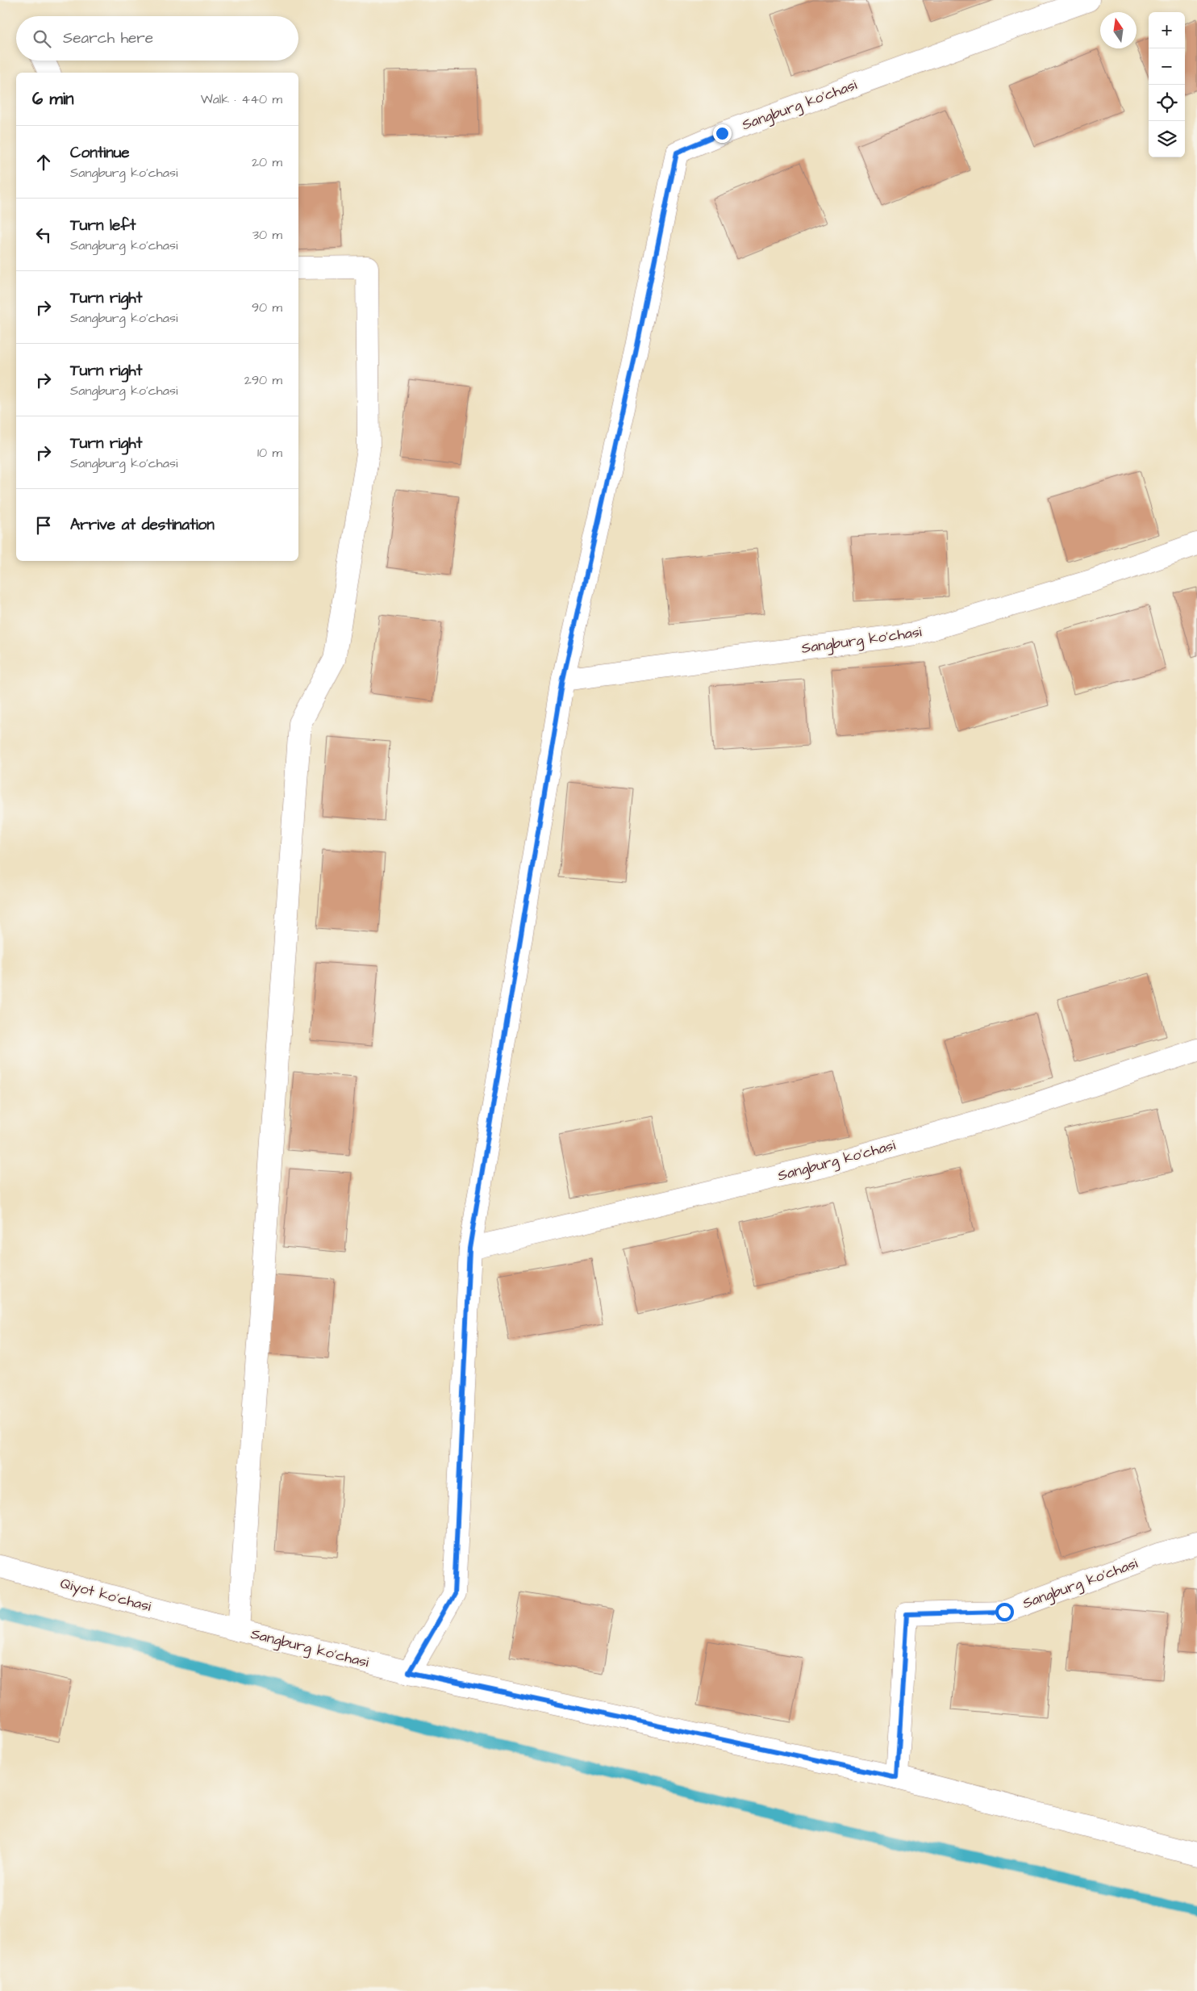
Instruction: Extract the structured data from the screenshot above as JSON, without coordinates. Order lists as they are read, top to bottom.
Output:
{
  "streets": {
    "street": ["Sangburg ko'chasi", "Qiyot ko'chasi"]
  },
  "crossings": [
    ["Sangburg ko'chasi", "Qiyot ko'chasi"]
  ],
  "north": "top",
  "page": {
    "map_buttons": ["+", "−"],
    "search": "Search here",
    "heading": ["6 min", "Walk · 440 m"],
    "list": [
      ["Continue", "Sangburg ko'chasi", "20 m"],
      ["Turn left", "Sangburg ko'chasi", "30 m"],
      ["Turn right", "Sangburg ko'chasi", "90 m"],
      ["Turn right", "Sangburg ko'chasi", "290 m"],
      ["Turn right", "Sangburg ko'chasi", "10 m"],
      "Arrive at destination"
    ]
  }
}
